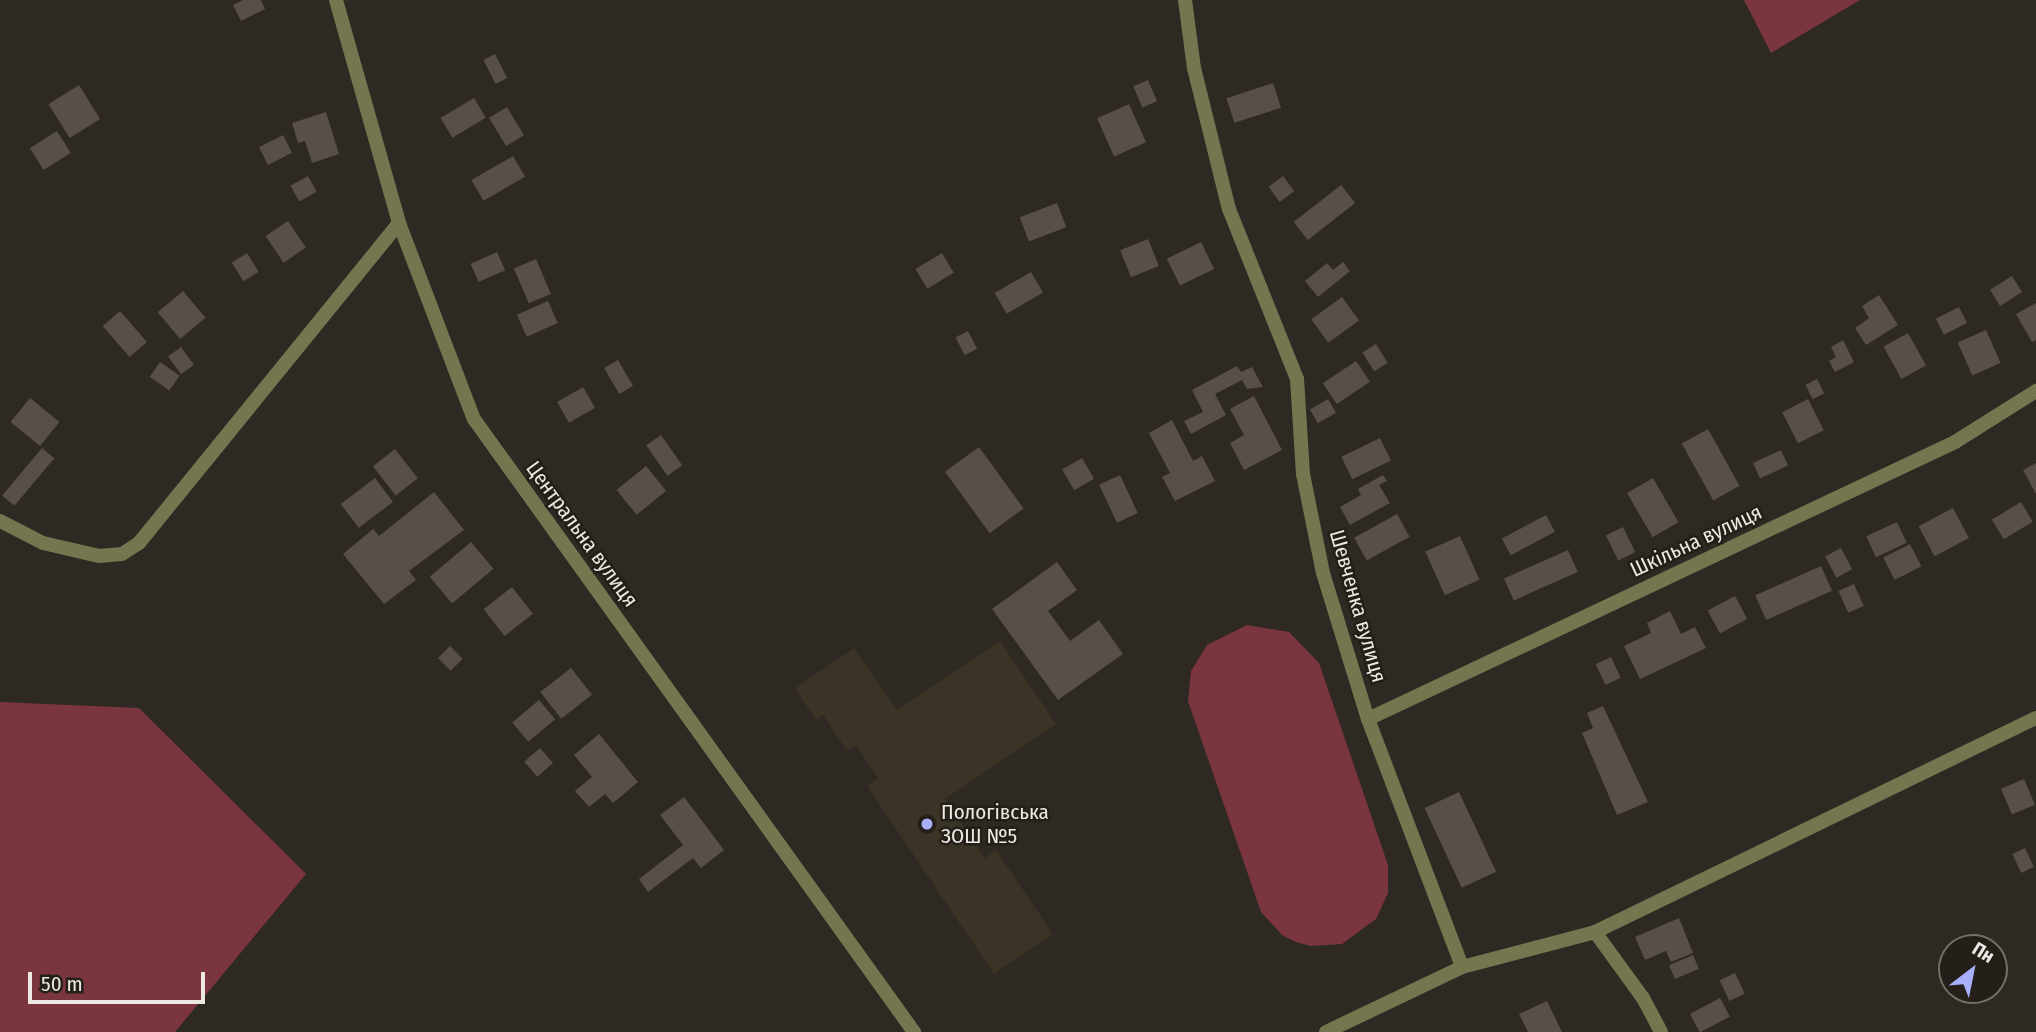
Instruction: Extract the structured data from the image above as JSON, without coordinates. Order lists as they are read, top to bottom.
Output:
{
  "streets": {
    "street": ["Центральна вулиця", "Шкільна вулиця", "Шевченка вулиця"]
  },
  "crossings": [
    ["Шкільна вулиця", "Шевченка вулиця"]
  ],
  "places": ["Пологівська ЗОШ №5"],
  "scale_bar": "50 m",
  "north": "top right"
}
